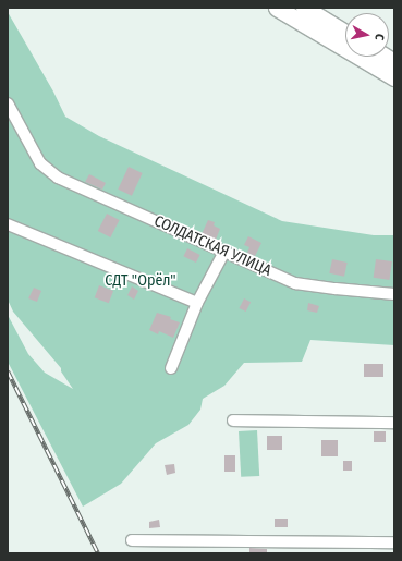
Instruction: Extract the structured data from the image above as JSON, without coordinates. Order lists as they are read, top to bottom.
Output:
{
  "streets": {
    "street": ["СОЛДАТСКАЯ УЛИЦА"]
  },
  "parks": ["СДТ \"Орёл\""],
  "north": "right"
}
